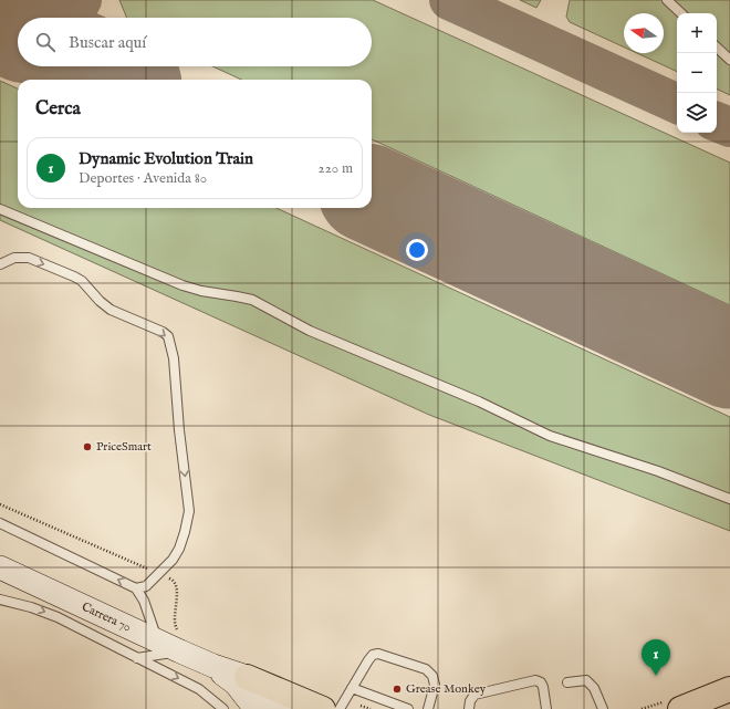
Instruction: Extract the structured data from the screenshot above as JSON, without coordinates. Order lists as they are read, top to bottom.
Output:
{
  "streets": {
    "main road": ["Carrera 70"]
  },
  "places": ["PriceSmart", "Grease Monkey"],
  "north": "left",
  "page": {
    "map_buttons": ["+", "−"],
    "search": "Buscar aquí",
    "heading": "Cerca",
    "list": [
      {
        "mark": "1",
        "name": "Dynamic Evolution Train",
        "note": "Deportes · Avenida 80",
        "value": "220 m"
      }
    ],
    "pins": "1"
  }
}
